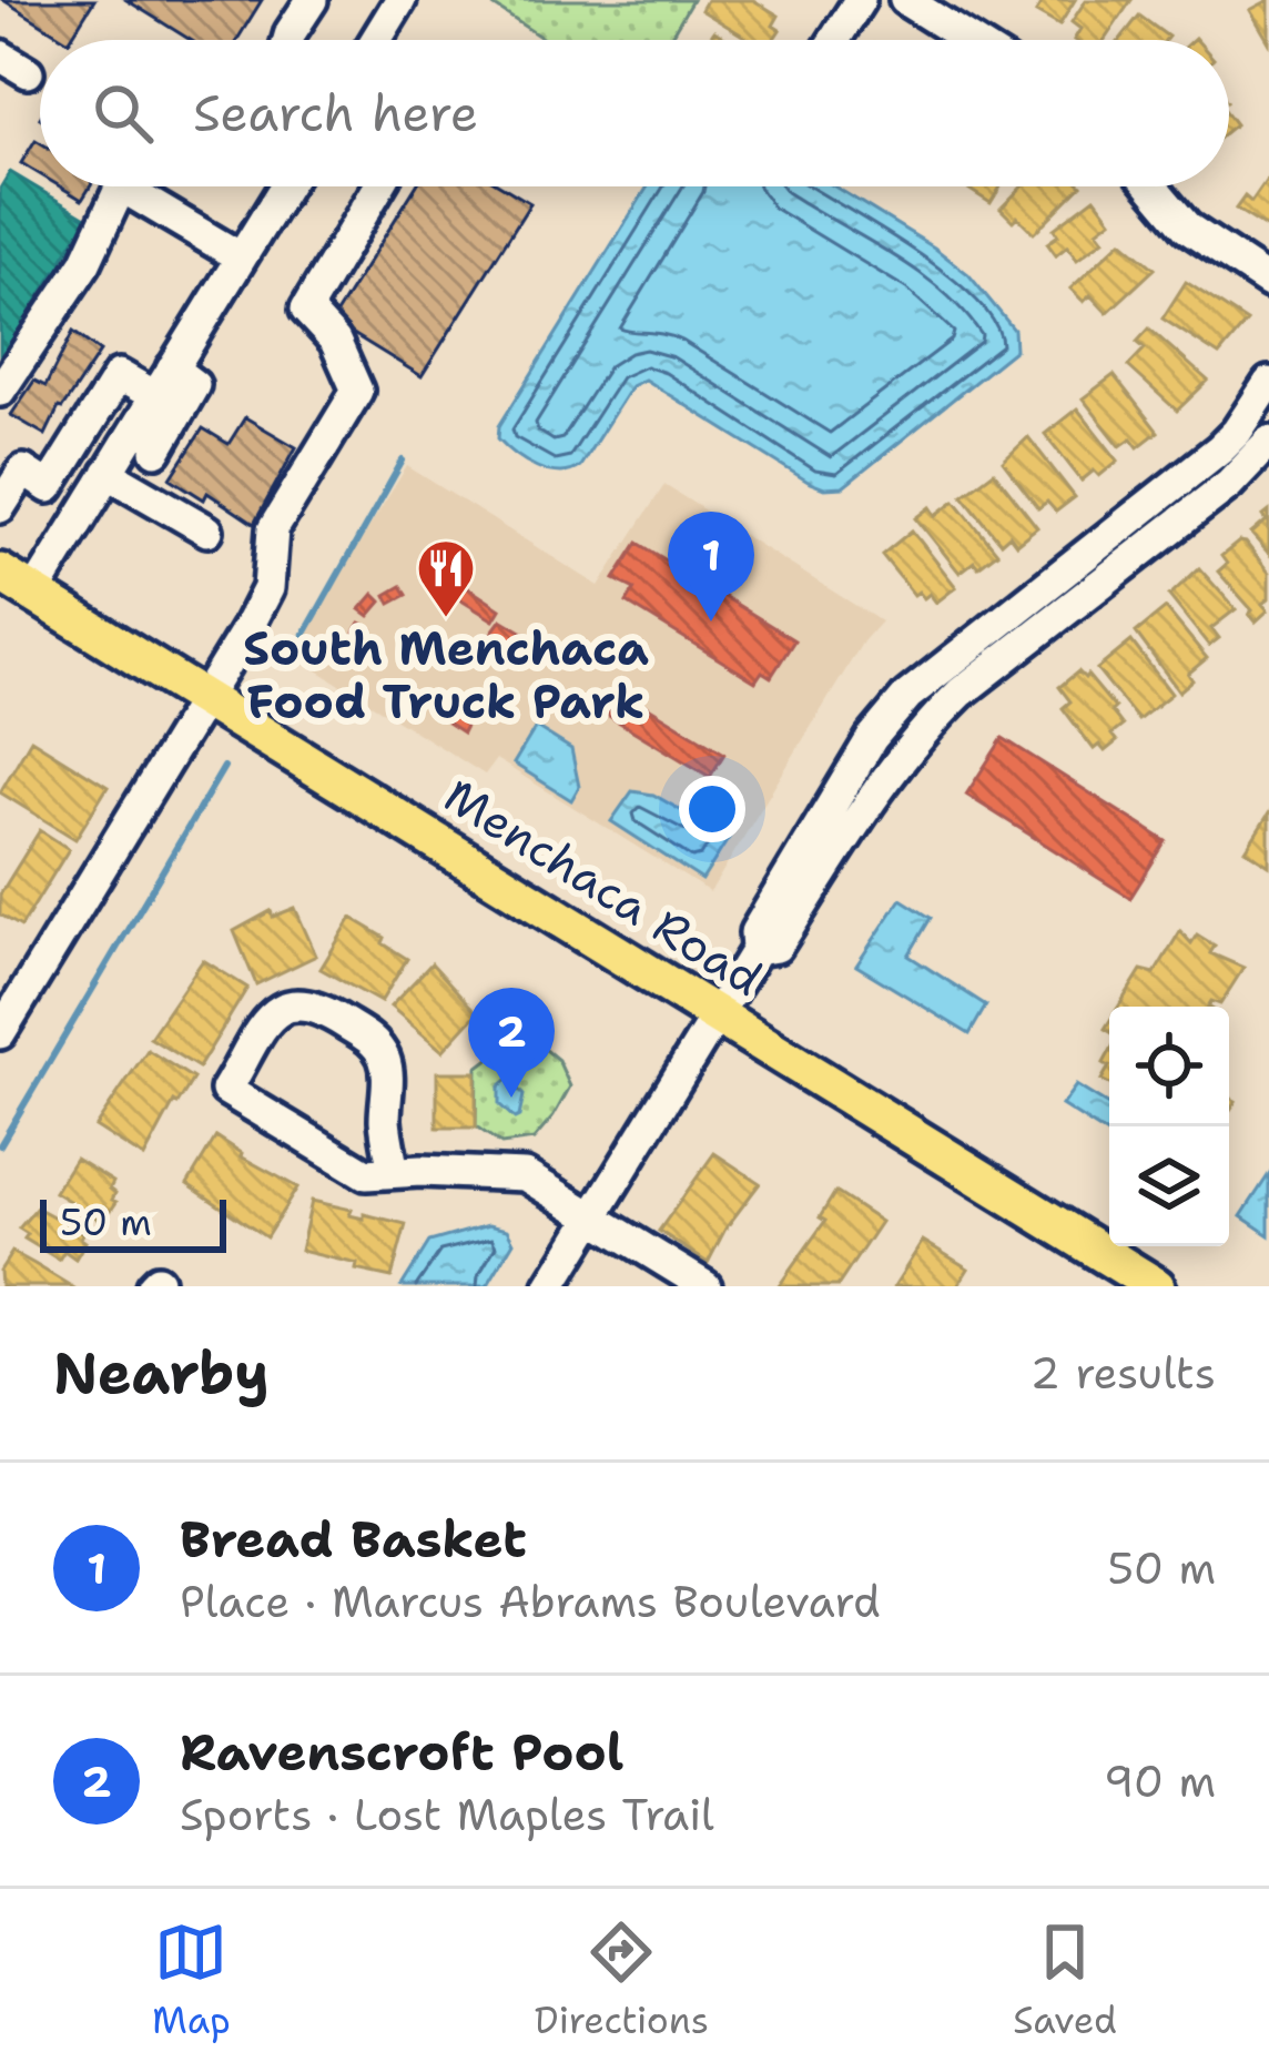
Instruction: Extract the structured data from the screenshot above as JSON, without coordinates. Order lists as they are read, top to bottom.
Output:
{
  "streets": {
    "main road": ["Menchaca Road"]
  },
  "places": {
    "restaurant": ["South Menchaca Food Truck Park"]
  },
  "scale_bar": "50 m",
  "page": {
    "search": "Search here",
    "pins": ["1", "2"],
    "scale": "50 m",
    "heading": ["Nearby", "2 results"],
    "list": [
      {
        "mark": "1",
        "name": "Bread Basket",
        "note": "Place · Marcus Abrams Boulevard",
        "value": "50 m"
      },
      {
        "mark": "2",
        "name": "Ravenscroft Pool",
        "note": "Sports · Lost Maples Trail",
        "value": "90 m"
      }
    ],
    "nav": ["Map", "Directions", "Saved"]
  }
}
